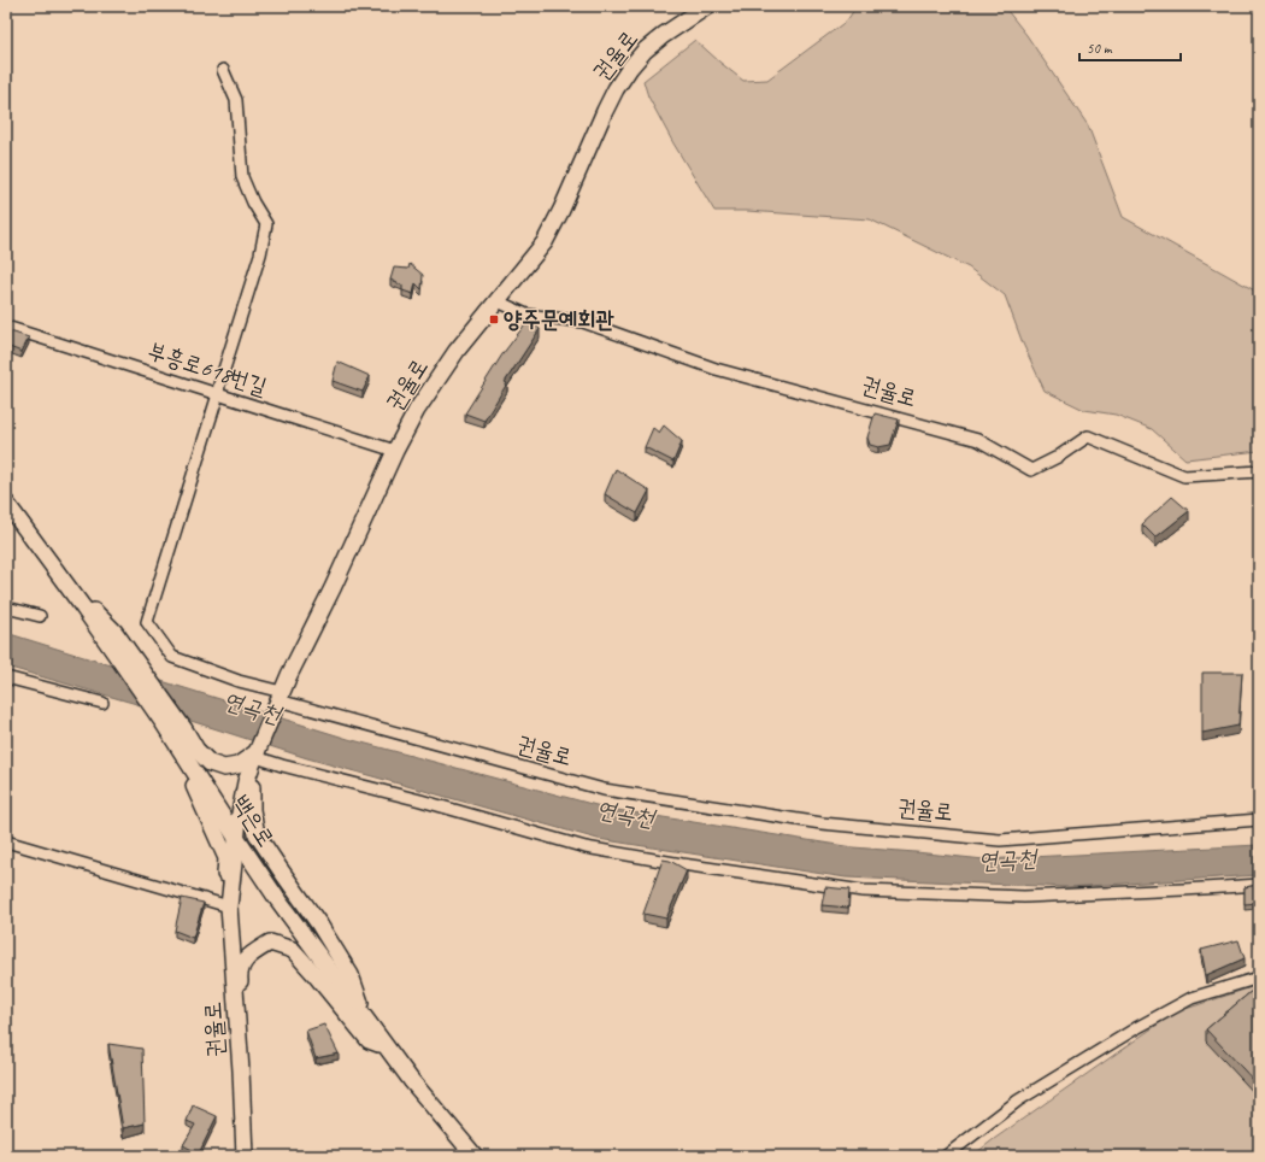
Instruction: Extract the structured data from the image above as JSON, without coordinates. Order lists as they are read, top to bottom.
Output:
{
  "streets": {
    "main road": ["권율로", "백은로"],
    "street": ["부흥로618번길"]
  },
  "crossings": [
    ["권율로", "부흥로618번길"],
    ["권율로", "백은로"]
  ],
  "water": ["연곡천"],
  "places": {
    "transit": ["양주문예회관"]
  },
  "scale_bar": "50 m"
}
